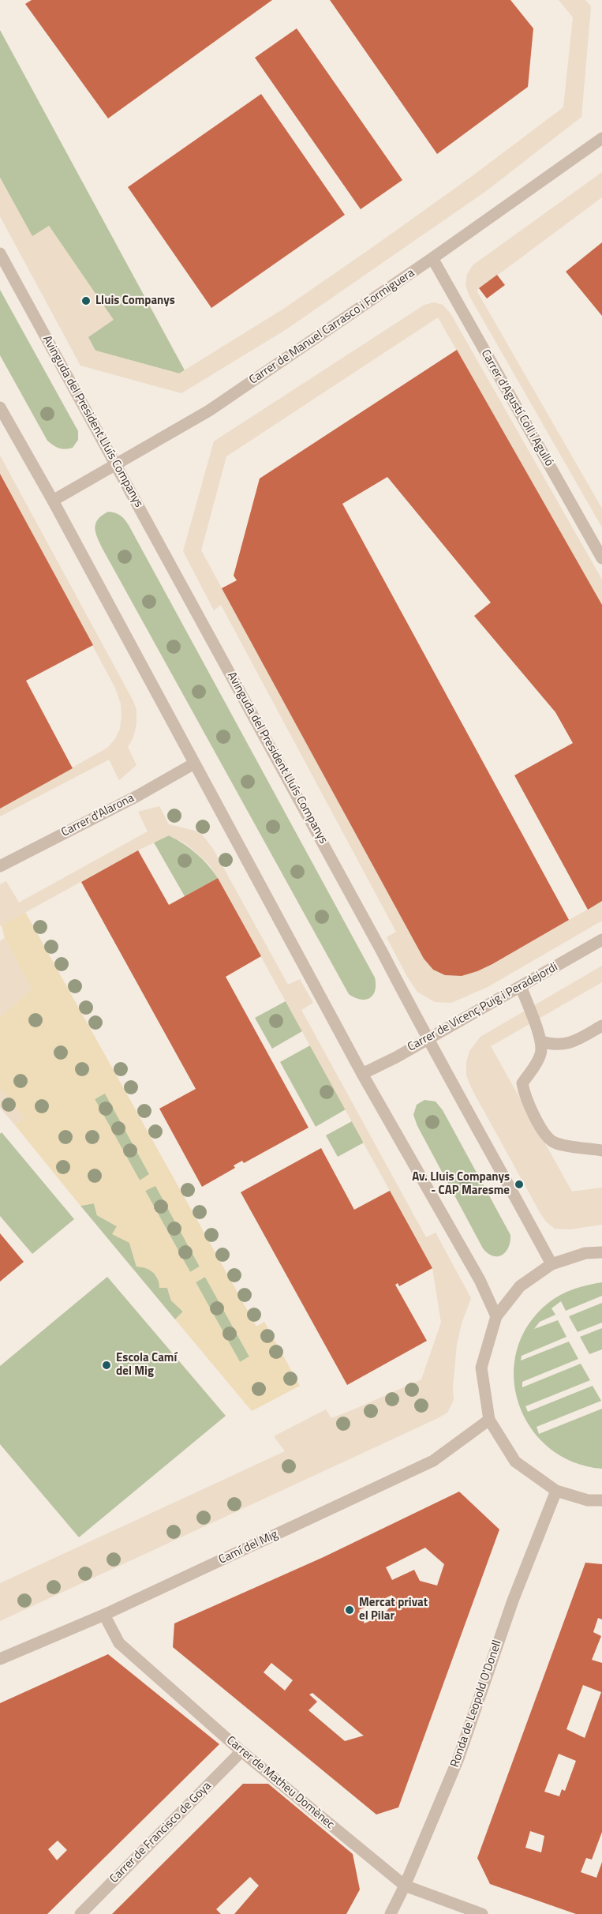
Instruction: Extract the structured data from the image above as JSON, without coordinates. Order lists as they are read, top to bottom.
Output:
{
  "streets": {
    "street": [
      "Carrer de Manuel Carrasco i Formiguera",
      "Carrer d'Agustí Coll i Agulló",
      "Avinguda del President Lluís Companys",
      "Carrer d'Alarona",
      "Carrer de Vicenç Puig i Peradejordi",
      "Camí del Mig",
      "Ronda de Leopold O'Donell",
      "Carrer de Matheu Domènec",
      "Carrer de Francisco de Goya"
    ]
  },
  "crossings": [
    ["Carrer de Manuel Carrasco i Formiguera", "Carrer d'Agustí Coll i Agulló"],
    ["Carrer de Manuel Carrasco i Formiguera", "Avinguda del President Lluís Companys"],
    ["Avinguda del President Lluís Companys", "Carrer de Vicenç Puig i Peradejordi"],
    ["Camí del Mig", "Carrer de Matheu Domènec"],
    ["Ronda de Leopold O'Donell", "Carrer de Matheu Domènec"],
    ["Carrer de Matheu Domènec", "Carrer de Francisco de Goya"]
  ],
  "places": [
    "Lluis Companys",
    "Av. Lluis Companys - CAP Maresme",
    "Escola Camí del Mig",
    "Mercat privat el Pilar"
  ]
}
